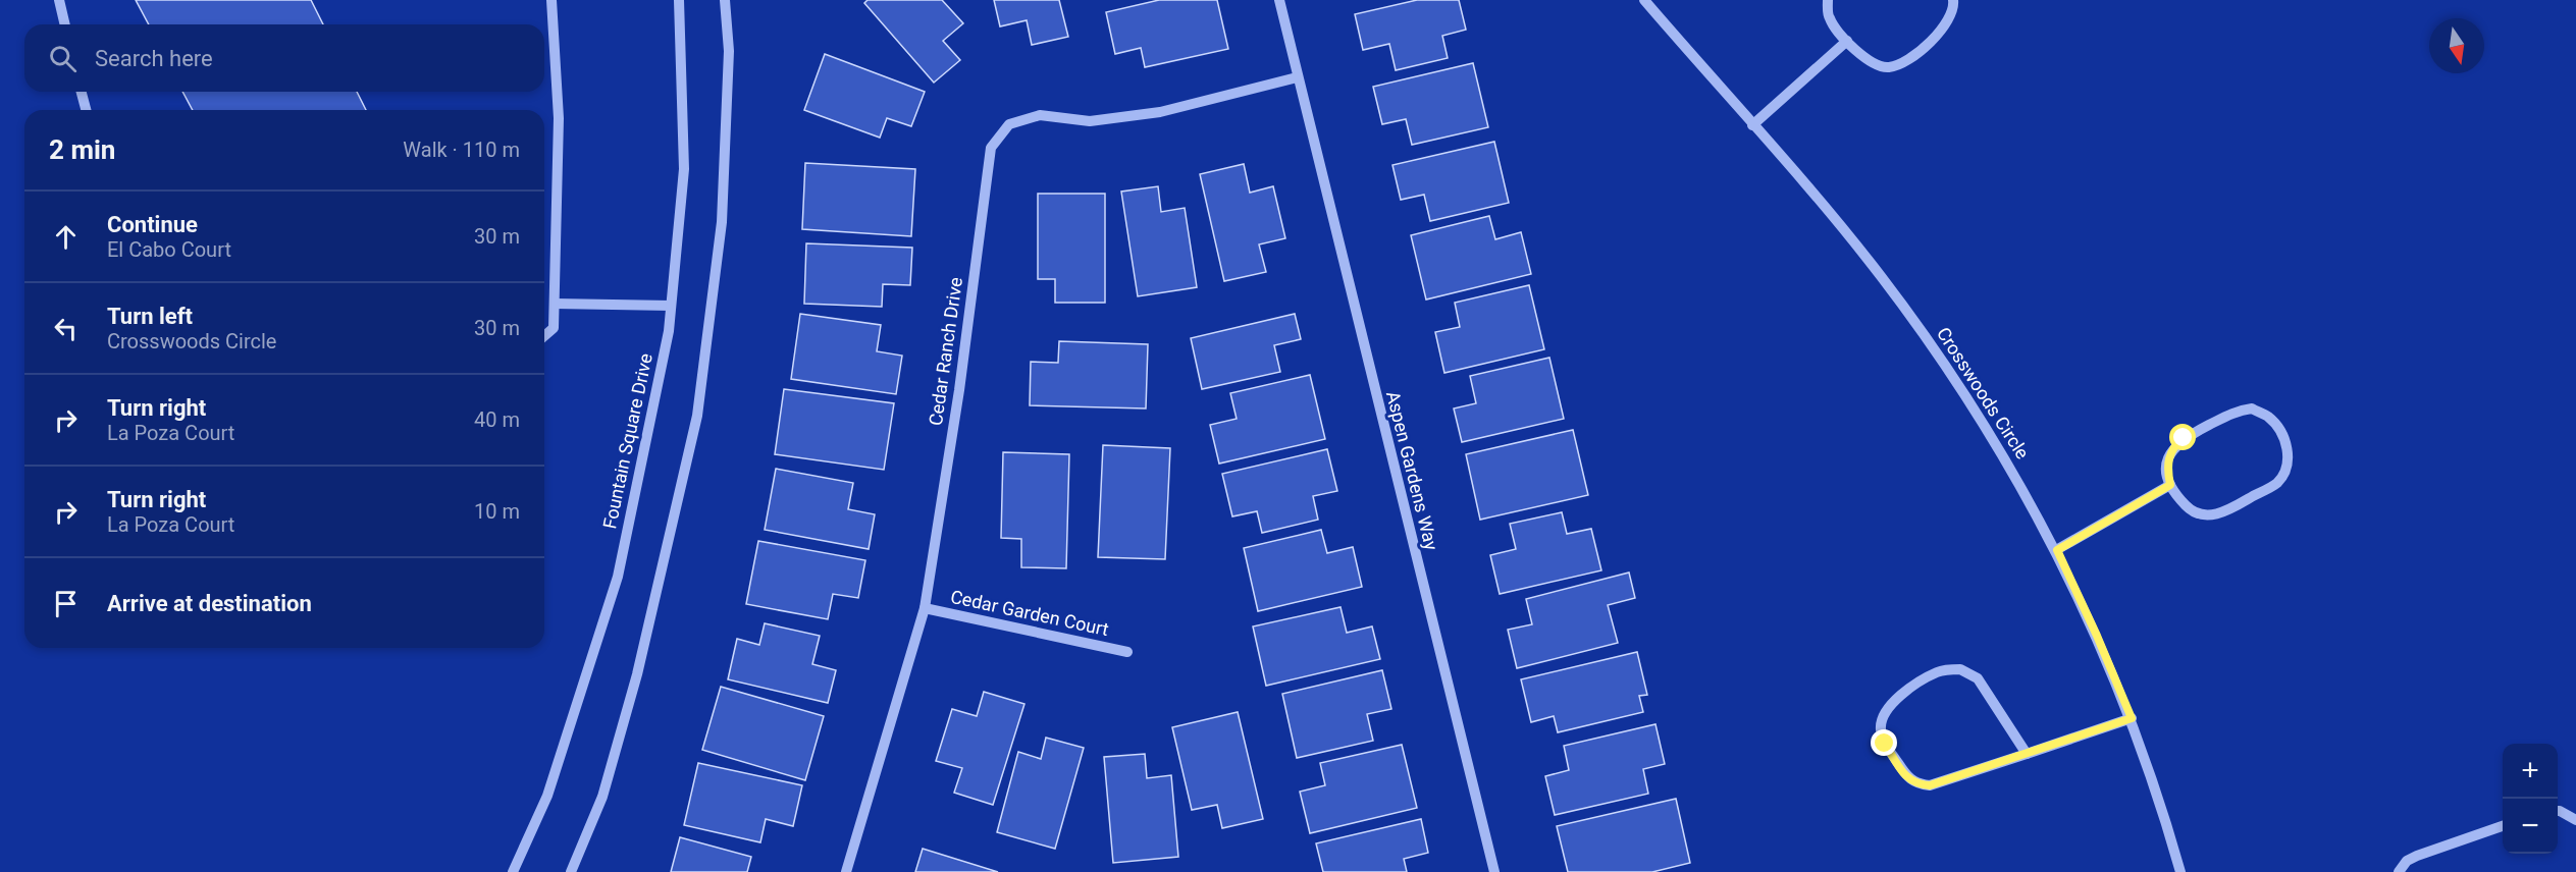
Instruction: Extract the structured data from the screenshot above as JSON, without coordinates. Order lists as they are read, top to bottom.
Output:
{
  "streets": {
    "street": [
      "Cedar Ranch Drive",
      "Crosswoods Circle",
      "Fountain Square Drive",
      "Aspen Gardens Way",
      "Cedar Garden Court"
    ]
  },
  "crossings": [
    ["Cedar Ranch Drive", "Aspen Gardens Way"],
    ["Cedar Ranch Drive", "Cedar Garden Court"]
  ],
  "north": "bottom",
  "page": {
    "search": "Search here",
    "heading": ["2 min", "Walk · 110 m"],
    "list": [
      ["Continue", "El Cabo Court", "30 m"],
      ["Turn left", "Crosswoods Circle", "30 m"],
      ["Turn right", "La Poza Court", "40 m"],
      ["Turn right", "La Poza Court", "10 m"],
      "Arrive at destination"
    ],
    "map_buttons": ["+", "−"]
  }
}
